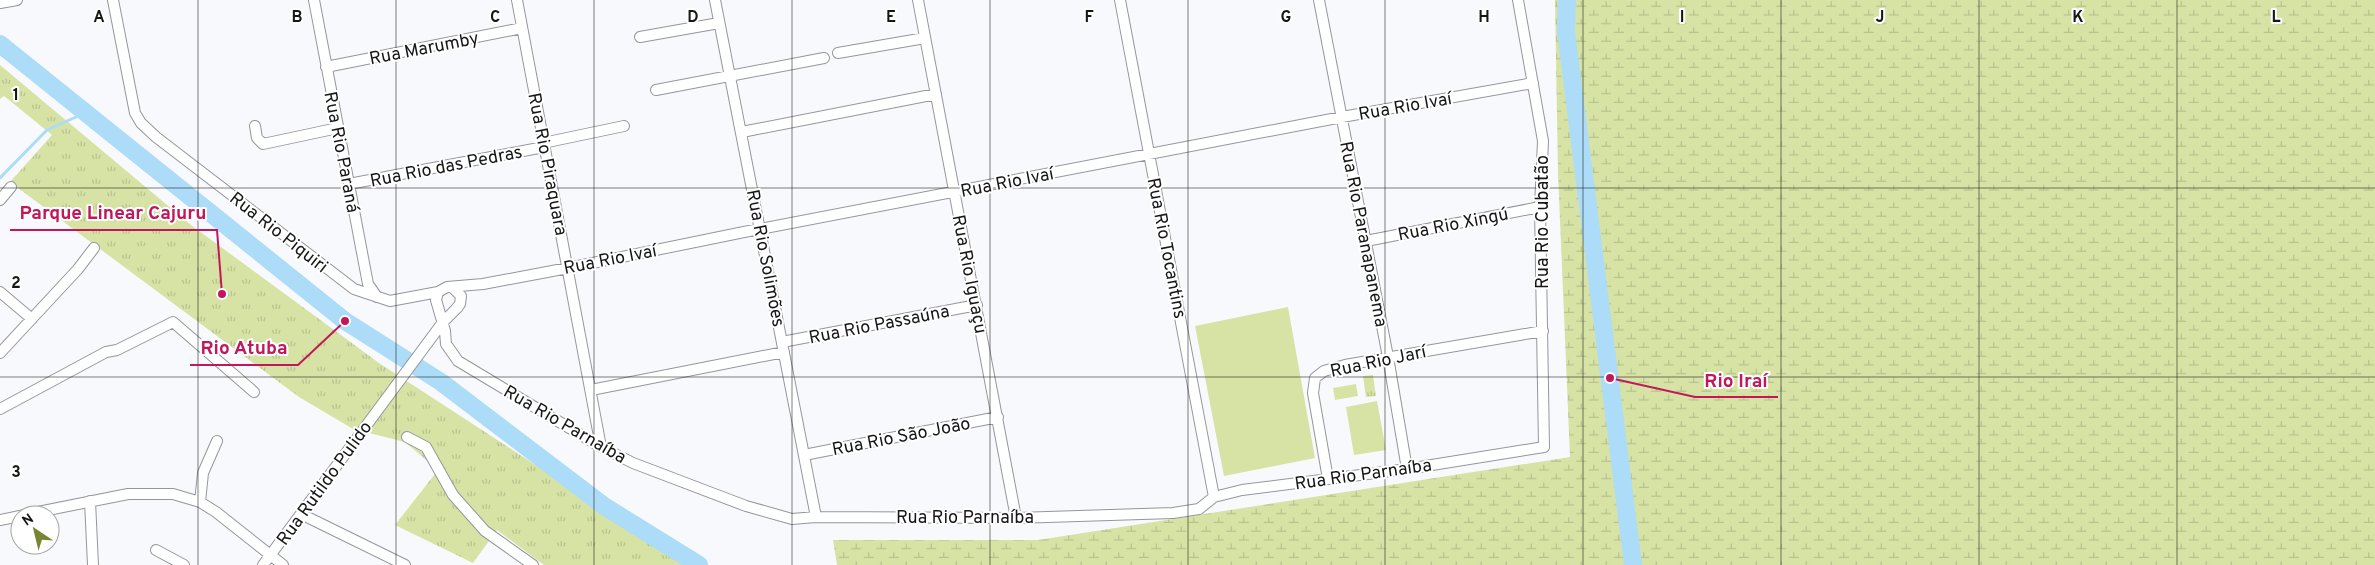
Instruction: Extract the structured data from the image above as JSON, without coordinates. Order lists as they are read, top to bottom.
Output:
{
  "streets": {
    "street": [
      "Rua Marumby",
      "Rua Rio Ivaí",
      "Rua Rio Paraná",
      "Rua Rio Piraquara",
      "Rua Rio das Pedras",
      "Rua Rio Cubatão",
      "Rua Rio Xingú",
      "Rua Rio Piquiri",
      "Rua Rio Paranapanema",
      "Rua Rio Tocantins",
      "Rua Rio Solimões",
      "Rua Rio Iguaçu",
      "Rua Rio Passaúna",
      "Rua Rio Jarí",
      "Rua Rio Parnaíba",
      "Rua Rio São João",
      "Rua Rutildo Pulido"
    ]
  },
  "crossings": [
    ["Rua Marumby", "Rua Rio Paraná"],
    ["Rua Marumby", "Rua Rio Piraquara"],
    ["Rua Rio Ivaí", "Rua Rio Piraquara"],
    ["Rua Rio Ivaí", "Rua Rio Cubatão"],
    ["Rua Rio Ivaí", "Rua Rio Paranapanema"],
    ["Rua Rio Ivaí", "Rua Rio Tocantins"],
    ["Rua Rio Ivaí", "Rua Rio Solimões"],
    ["Rua Rio Ivaí", "Rua Rio Iguaçu"],
    ["Rua Rio Ivaí", "Rua Rio Parnaíba"],
    ["Rua Rio Ivaí", "Rua Rutildo Pulido"],
    ["Rua Rio Paraná", "Rua Rio das Pedras"],
    ["Rua Rio Paraná", "Rua Rio Piquiri"],
    ["Rua Rio Piraquara", "Rua Rio das Pedras"],
    ["Rua Rio Piraquara", "Rua Rio Passaúna"],
    ["Rua Rio Piraquara", "Rua Rio Parnaíba"],
    ["Rua Rio Cubatão", "Rua Rio Xingú"],
    ["Rua Rio Cubatão", "Rua Rio Jarí"],
    ["Rua Rio Cubatão", "Rua Rio Parnaíba"],
    ["Rua Rio Xingú", "Rua Rio Paranapanema"],
    ["Rua Rio Paranapanema", "Rua Rio Jarí"],
    ["Rua Rio Paranapanema", "Rua Rio Parnaíba"],
    ["Rua Rio Tocantins", "Rua Rio Parnaíba"],
    ["Rua Rio Solimões", "Rua Rio Passaúna"],
    ["Rua Rio Solimões", "Rua Rio Parnaíba"],
    ["Rua Rio Solimões", "Rua Rio São João"],
    ["Rua Rio Iguaçu", "Rua Rio Passaúna"],
    ["Rua Rio Iguaçu", "Rua Rio Parnaíba"],
    ["Rua Rio Iguaçu", "Rua Rio São João"],
    ["Rua Rio Jarí", "Rua Rio Parnaíba"]
  ],
  "places": ["Parque Linear Cajuru", "Rio Atuba", "Rio Iraí"],
  "north": "top left",
  "grid": {
    "columns": [
      "A",
      "B",
      "C",
      "D",
      "E",
      "F",
      "G",
      "H",
      "I",
      "J",
      "K",
      "L"
    ],
    "rows": ["1", "2", "3"]
  }
}
